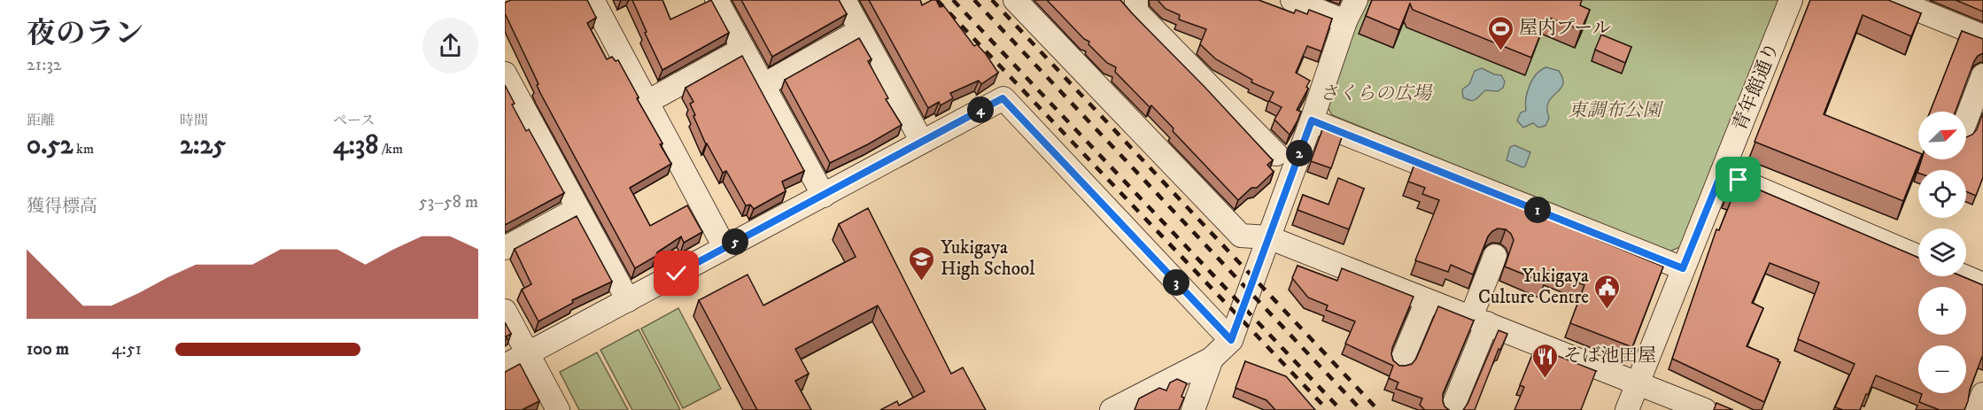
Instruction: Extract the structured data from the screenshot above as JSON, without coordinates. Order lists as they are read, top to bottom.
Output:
{
  "streets": {
    "street": ["青年館通り"]
  },
  "parks": ["さくらの広場", "東調布公園"],
  "places": {
    "sports": ["屋内プール"],
    "school or university": ["Yukigaya High School"],
    "public building": ["Yukigaya Culture Centre"],
    "restaurant": ["そば池田屋"]
  },
  "north": "top right",
  "page": {
    "heading": ["夜のラン", "21:32"],
    "stats": [
      ["距離", "0.52 km"],
      ["時間", "2:25"],
      ["ペース", "4:38 /km"]
    ],
    "pins": [
      "4",
      "2",
      "1",
      "5",
      "3"
    ],
    "map_buttons": ["+", "−"],
    "chart": ["獲得標高", "53–58 m"],
    "list": [
      {
        "name": "100 m",
        "note": "4:51"
      }
    ]
  }
}
